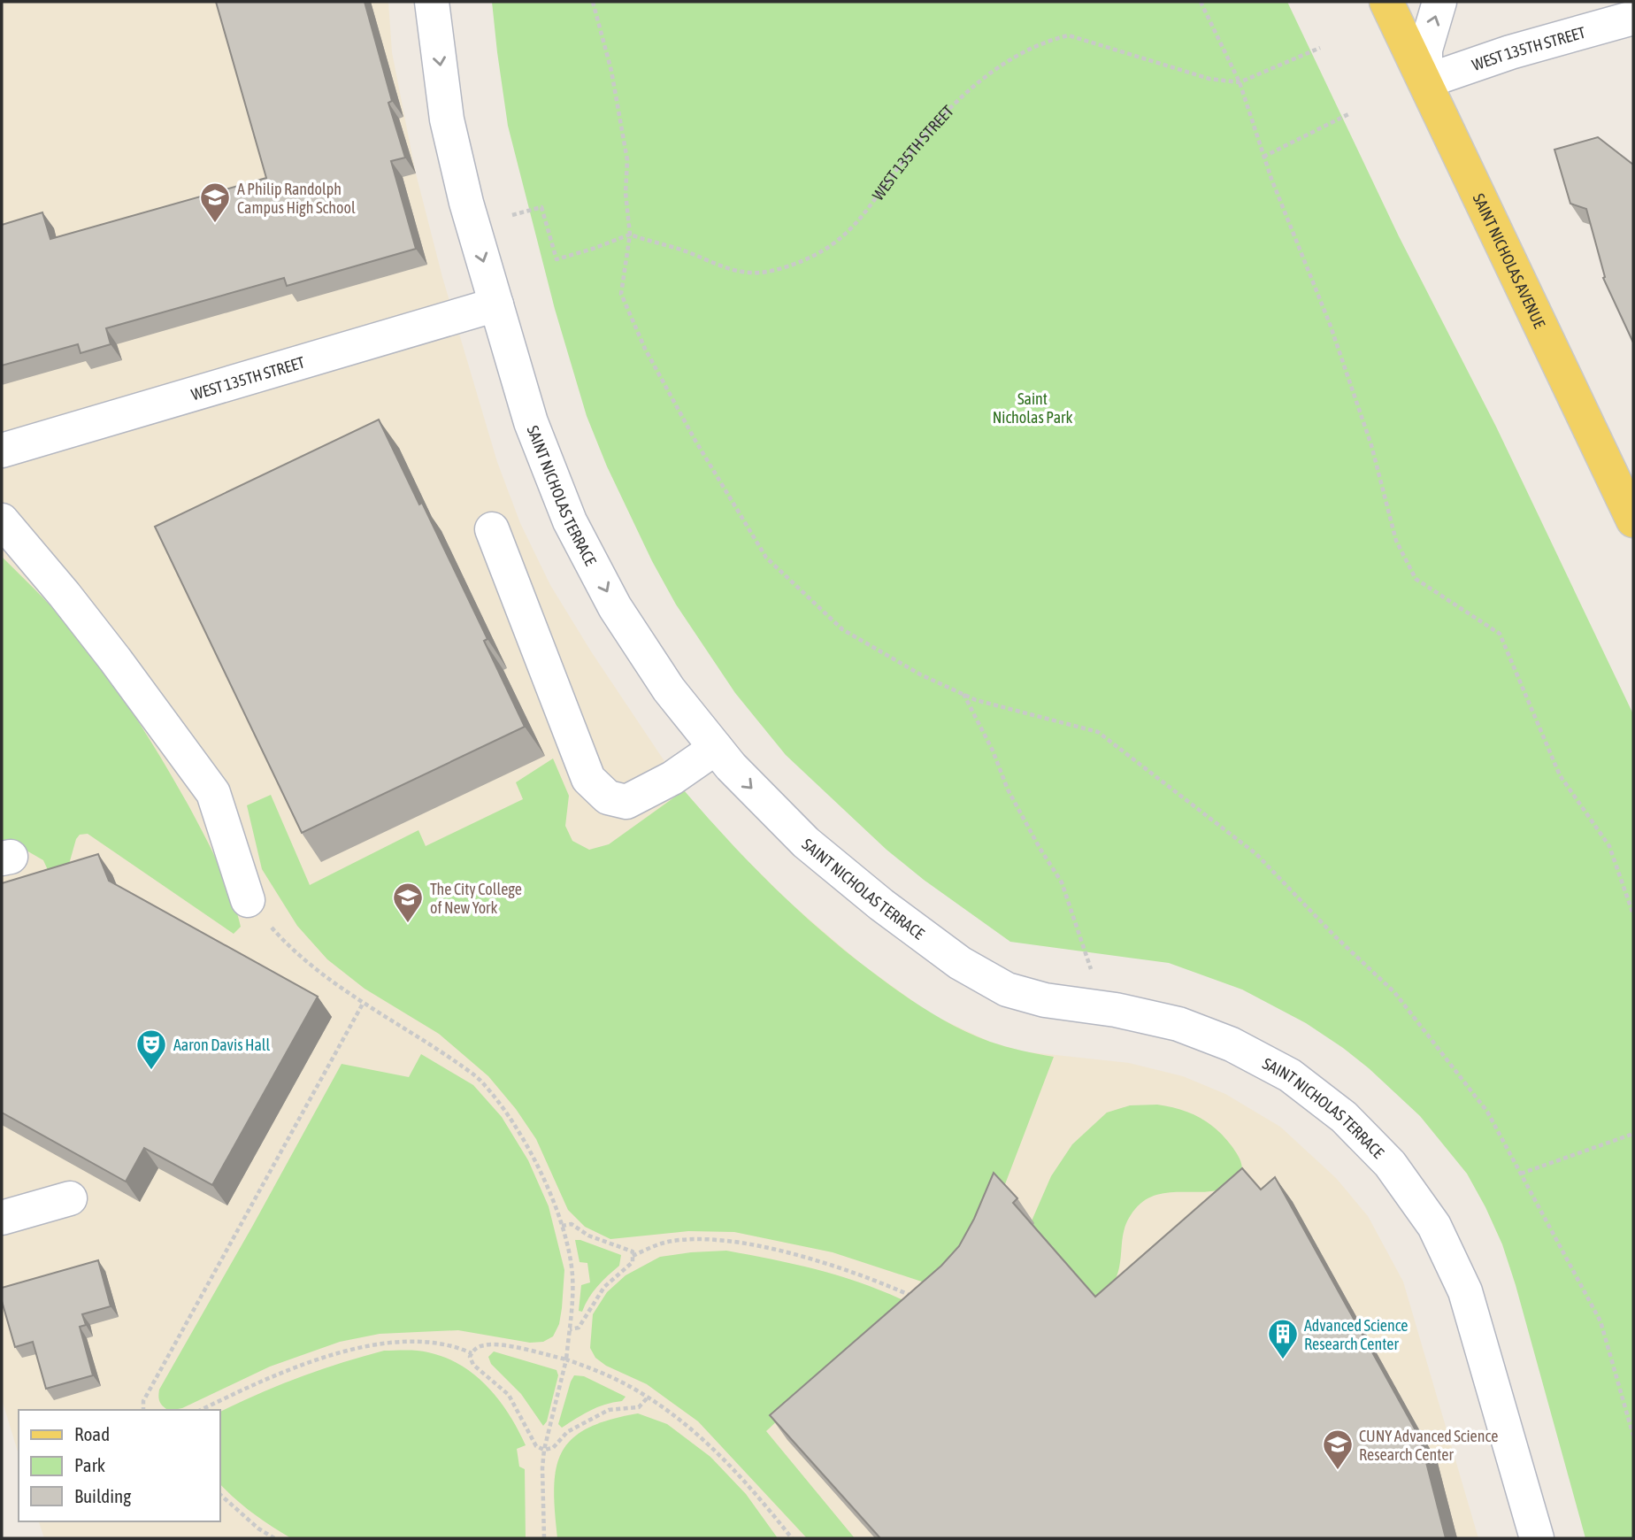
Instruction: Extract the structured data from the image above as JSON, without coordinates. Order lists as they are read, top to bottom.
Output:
{
  "streets": {
    "main road": ["SAINT NICHOLAS AVENUE"],
    "street": ["WEST 135TH STREET", "SAINT NICHOLAS TERRACE"]
  },
  "crossings": [
    ["WEST 135TH STREET", "SAINT NICHOLAS AVENUE"],
    ["WEST 135TH STREET", "SAINT NICHOLAS TERRACE"]
  ],
  "one_way": ["SAINT NICHOLAS TERRACE"],
  "parks": ["Saint Nicholas Park"],
  "places": {
    "school or university": ["A Philip Randolph Campus High School", "The City College of New York", "CUNY Advanced Science Research Center"],
    "theatre": ["Aaron Davis Hall"],
    "building": ["Advanced Science Research Center"]
  },
  "legend": ["Road", "Park", "Building"]
}
